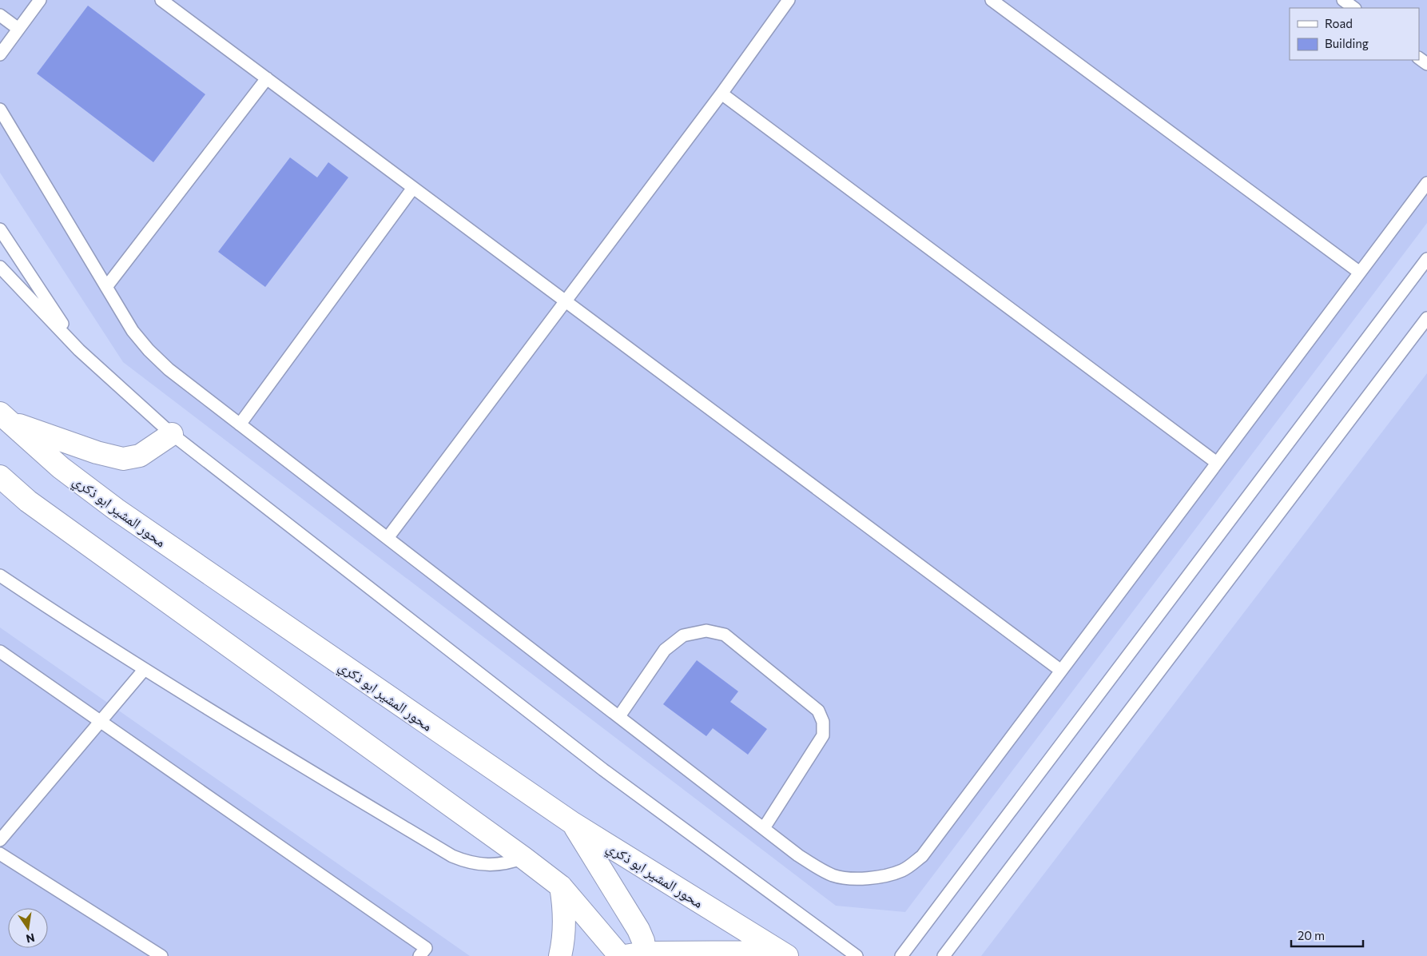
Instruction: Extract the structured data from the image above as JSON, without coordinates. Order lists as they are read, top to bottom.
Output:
{
  "streets": {
    "main road": ["محور المشير ابو ذكري"]
  },
  "legend": ["Road", "Building"],
  "scale_bar": "20 m",
  "north": "bottom"
}
